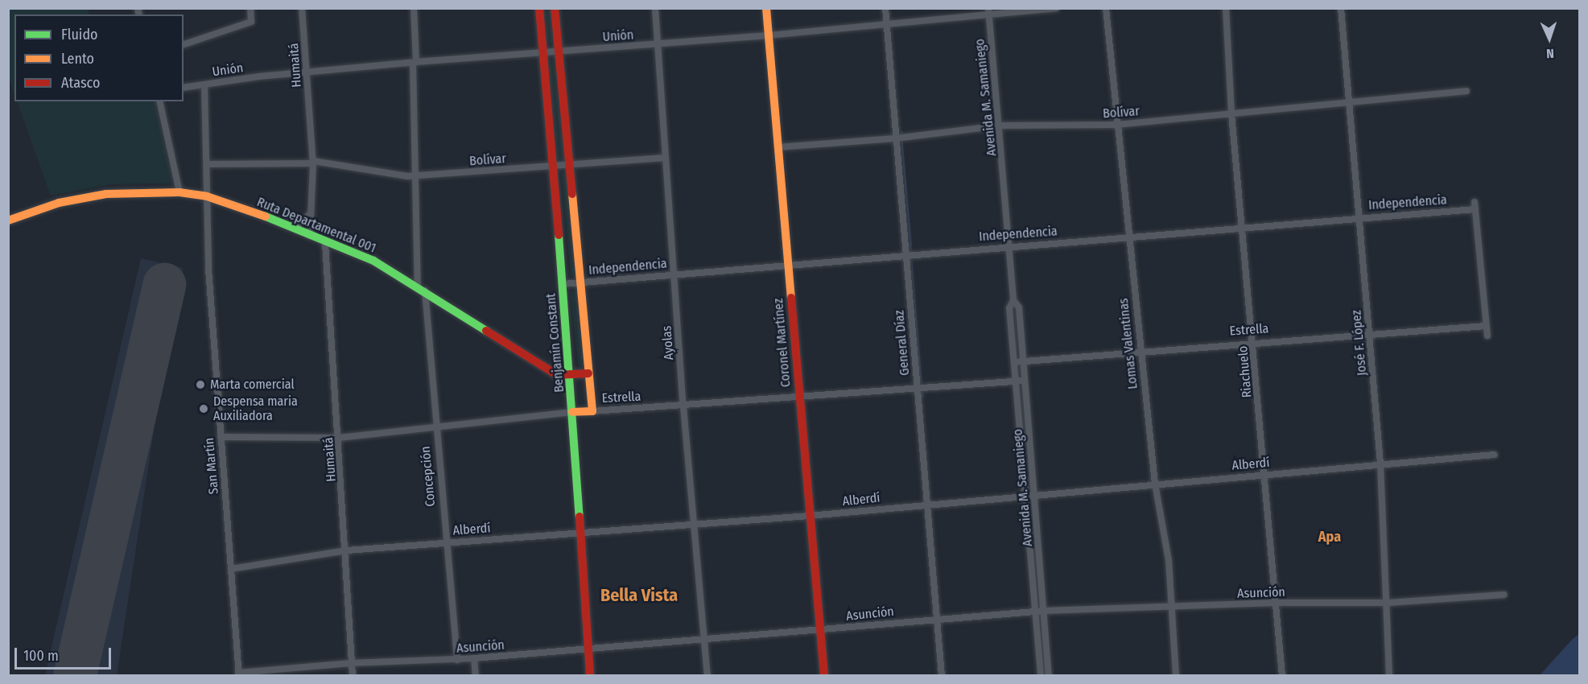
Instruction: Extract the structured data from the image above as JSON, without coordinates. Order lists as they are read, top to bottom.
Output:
{
  "streets": {
    "street": [
      "Unión",
      "Humaitá",
      "Avenida M. Samaniego",
      "Bolívar",
      "Independencia",
      "Ruta Departamental 001",
      "Estrella",
      "Benjamín Constant",
      "Ayolas",
      "Coronel Martínez",
      "General Díaz",
      "José F. López",
      "Lomas Valentinas",
      "Riachuelo",
      "Alberdí",
      "San Martín",
      "Concepción",
      "Asunción"
    ]
  },
  "crossings": [
    ["Unión", "Humaitá"],
    ["Unión", "Avenida M. Samaniego"],
    ["Unión", "Benjamín Constant"],
    ["Unión", "Ayolas"],
    ["Unión", "Coronel Martínez"],
    ["Unión", "General Díaz"],
    ["Unión", "San Martín"],
    ["Unión", "Concepción"],
    ["Humaitá", "Bolívar"],
    ["Humaitá", "Ruta Departamental 001"],
    ["Humaitá", "Estrella"],
    ["Humaitá", "Alberdí"],
    ["Humaitá", "Asunción"],
    ["Avenida M. Samaniego", "Bolívar"],
    ["Avenida M. Samaniego", "Independencia"],
    ["Avenida M. Samaniego", "Estrella"],
    ["Avenida M. Samaniego", "Alberdí"],
    ["Avenida M. Samaniego", "Asunción"],
    ["Bolívar", "Benjamín Constant"],
    ["Bolívar", "Ayolas"],
    ["Bolívar", "Coronel Martínez"],
    ["Bolívar", "General Díaz"],
    ["Bolívar", "José F. López"],
    ["Bolívar", "Lomas Valentinas"],
    ["Bolívar", "Riachuelo"],
    ["Bolívar", "San Martín"],
    ["Bolívar", "Concepción"],
    ["Independencia", "Estrella"],
    ["Independencia", "Benjamín Constant"],
    ["Independencia", "Ayolas"],
    ["Independencia", "Coronel Martínez"],
    ["Independencia", "General Díaz"],
    ["Independencia", "José F. López"],
    ["Independencia", "Lomas Valentinas"],
    ["Independencia", "Riachuelo"],
    ["Ruta Departamental 001", "Benjamín Constant"],
    ["Ruta Departamental 001", "San Martín"],
    ["Ruta Departamental 001", "Concepción"],
    ["Estrella", "Benjamín Constant"],
    ["Estrella", "Ayolas"],
    ["Estrella", "Coronel Martínez"],
    ["Estrella", "General Díaz"],
    ["Estrella", "José F. López"],
    ["Estrella", "Lomas Valentinas"],
    ["Estrella", "Riachuelo"],
    ["Estrella", "San Martín"],
    ["Estrella", "Concepción"],
    ["Benjamín Constant", "Alberdí"],
    ["Benjamín Constant", "Asunción"],
    ["Ayolas", "Alberdí"],
    ["Ayolas", "Asunción"],
    ["Coronel Martínez", "Alberdí"],
    ["Coronel Martínez", "Asunción"],
    ["General Díaz", "Alberdí"],
    ["General Díaz", "Asunción"],
    ["José F. López", "Alberdí"],
    ["José F. López", "Asunción"],
    ["Lomas Valentinas", "Alberdí"],
    ["Lomas Valentinas", "Asunción"],
    ["Riachuelo", "Alberdí"],
    ["Riachuelo", "Asunción"],
    ["Alberdí", "San Martín"],
    ["Alberdí", "Concepción"],
    ["San Martín", "Asunción"],
    ["Concepción", "Asunción"]
  ],
  "districts": ["Apa", "Bella Vista"],
  "places": ["Marta comercial", "Despensa maria Auxiliadora"],
  "legend": ["Fluido", "Lento", "Atasco"],
  "scale_bar": "100 m",
  "north": "bottom"
}
